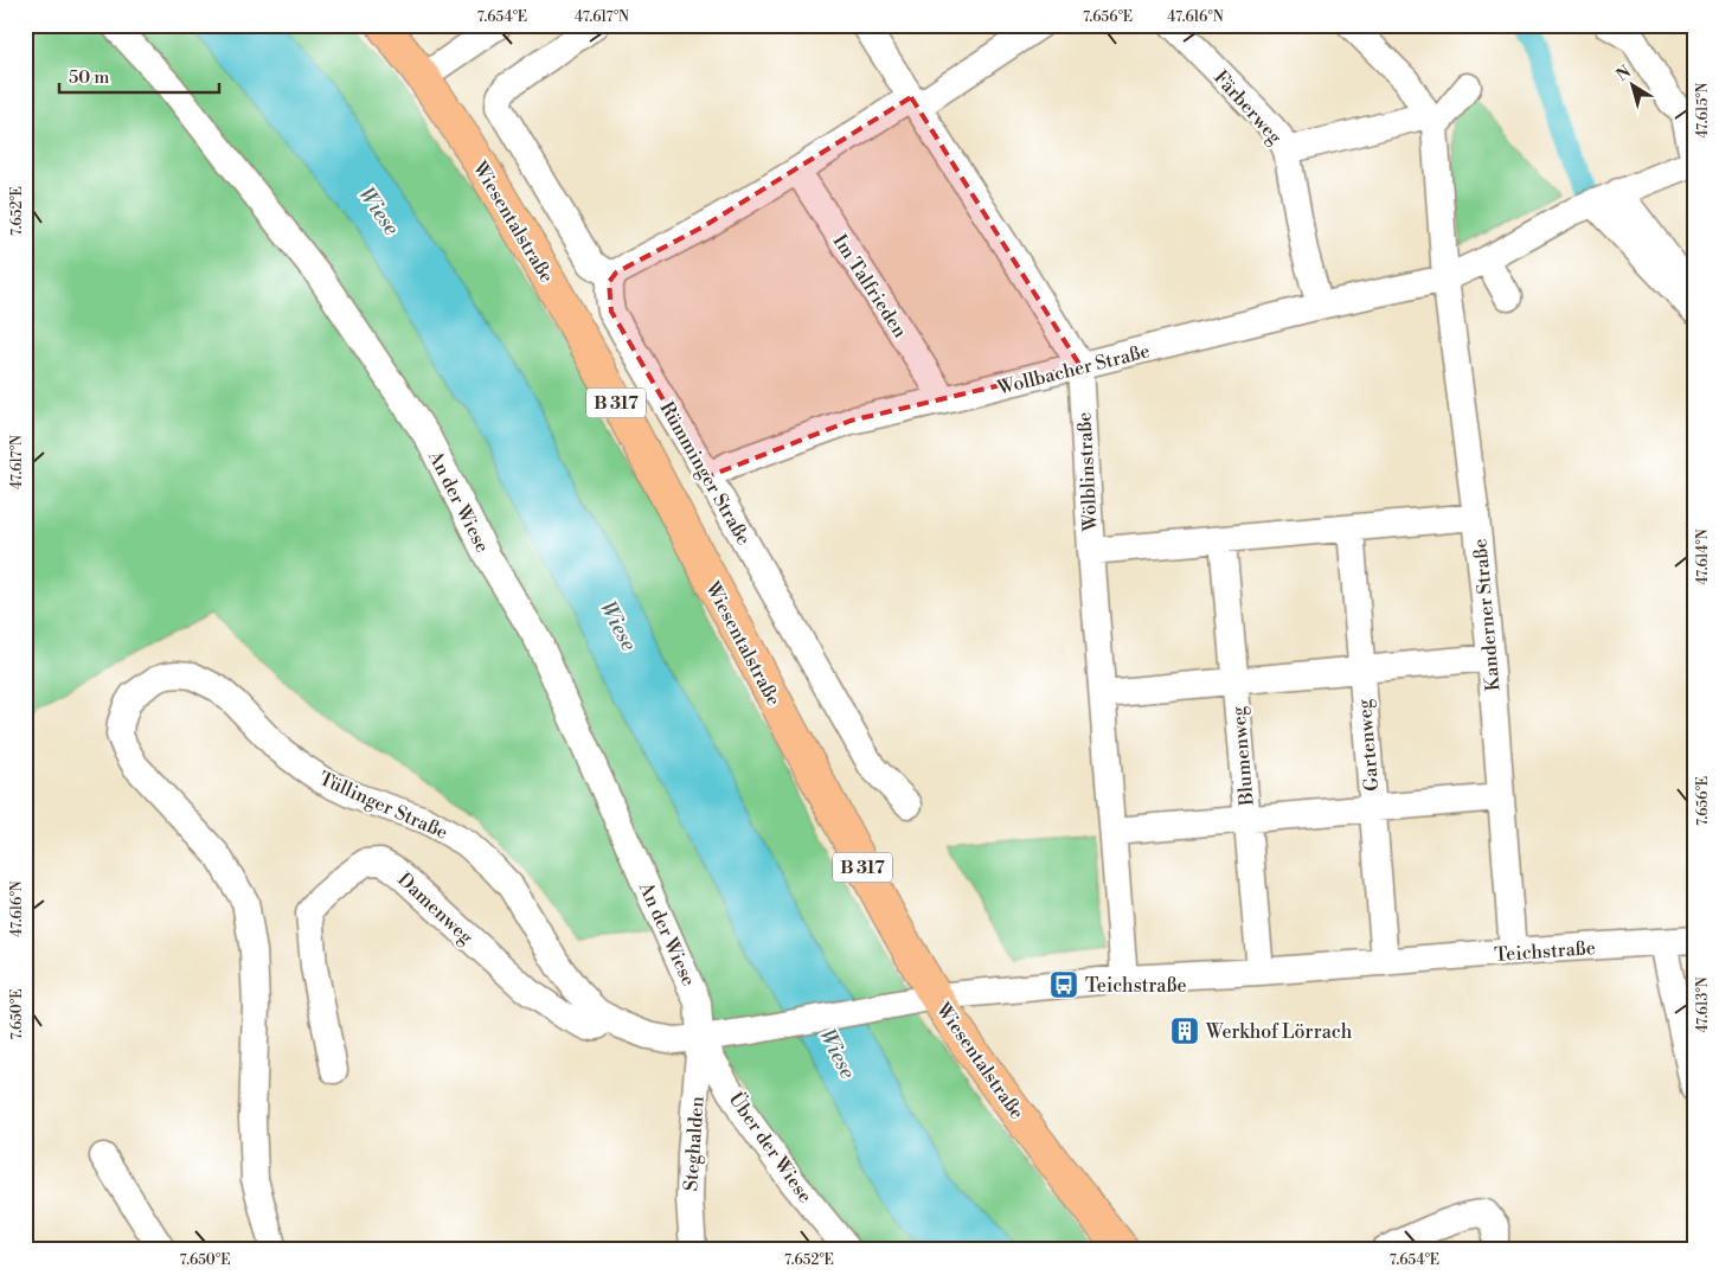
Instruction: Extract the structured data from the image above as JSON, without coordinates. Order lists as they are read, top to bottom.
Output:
{
  "streets": {
    "main road": ["Wiesentalstraße", "B 317"],
    "street": [
      "Färberweg",
      "Im Talfrieden",
      "Wollbacher Straße",
      "Wölblinstraße",
      "Rümminger Straße",
      "An der Wiese",
      "Kanderner Straße",
      "Gartenweg",
      "Blumenweg",
      "Tüllinger Straße",
      "Damenweg",
      "Teichstraße",
      "Steghalden",
      "Über der Wiese"
    ]
  },
  "crossings": [
    ["Färberweg", "Wollbacher Straße"],
    ["Wiesentalstraße", "Tüllinger Straße"],
    ["Wiesentalstraße", "Teichstraße"],
    ["Im Talfrieden", "Wollbacher Straße"],
    ["Wollbacher Straße", "Wölblinstraße"],
    ["Wollbacher Straße", "Rümminger Straße"],
    ["Wollbacher Straße", "Kanderner Straße"],
    ["Wölblinstraße", "Teichstraße"],
    ["An der Wiese", "Tüllinger Straße"],
    ["An der Wiese", "Steghalden"],
    ["An der Wiese", "Über der Wiese"],
    ["Kanderner Straße", "Teichstraße"],
    ["Gartenweg", "Teichstraße"],
    ["Blumenweg", "Teichstraße"],
    ["Tüllinger Straße", "Damenweg"],
    ["Tüllinger Straße", "Teichstraße"],
    ["Tüllinger Straße", "Steghalden"],
    ["Tüllinger Straße", "Über der Wiese"],
    ["Steghalden", "Über der Wiese"]
  ],
  "water": ["Wiese"],
  "places": {
    "bus stop": ["Teichstraße"],
    "building": ["Werkhof Lörrach"]
  },
  "scale_bar": "50 m",
  "north": "top left",
  "coordinates": [
    "7.654°E",
    "47.617°N",
    "7.656°E",
    "47.616°N",
    "47.615°N",
    "7.652°E",
    "47.614°N",
    "47.613°N",
    "7.650°E"
  ]
}
